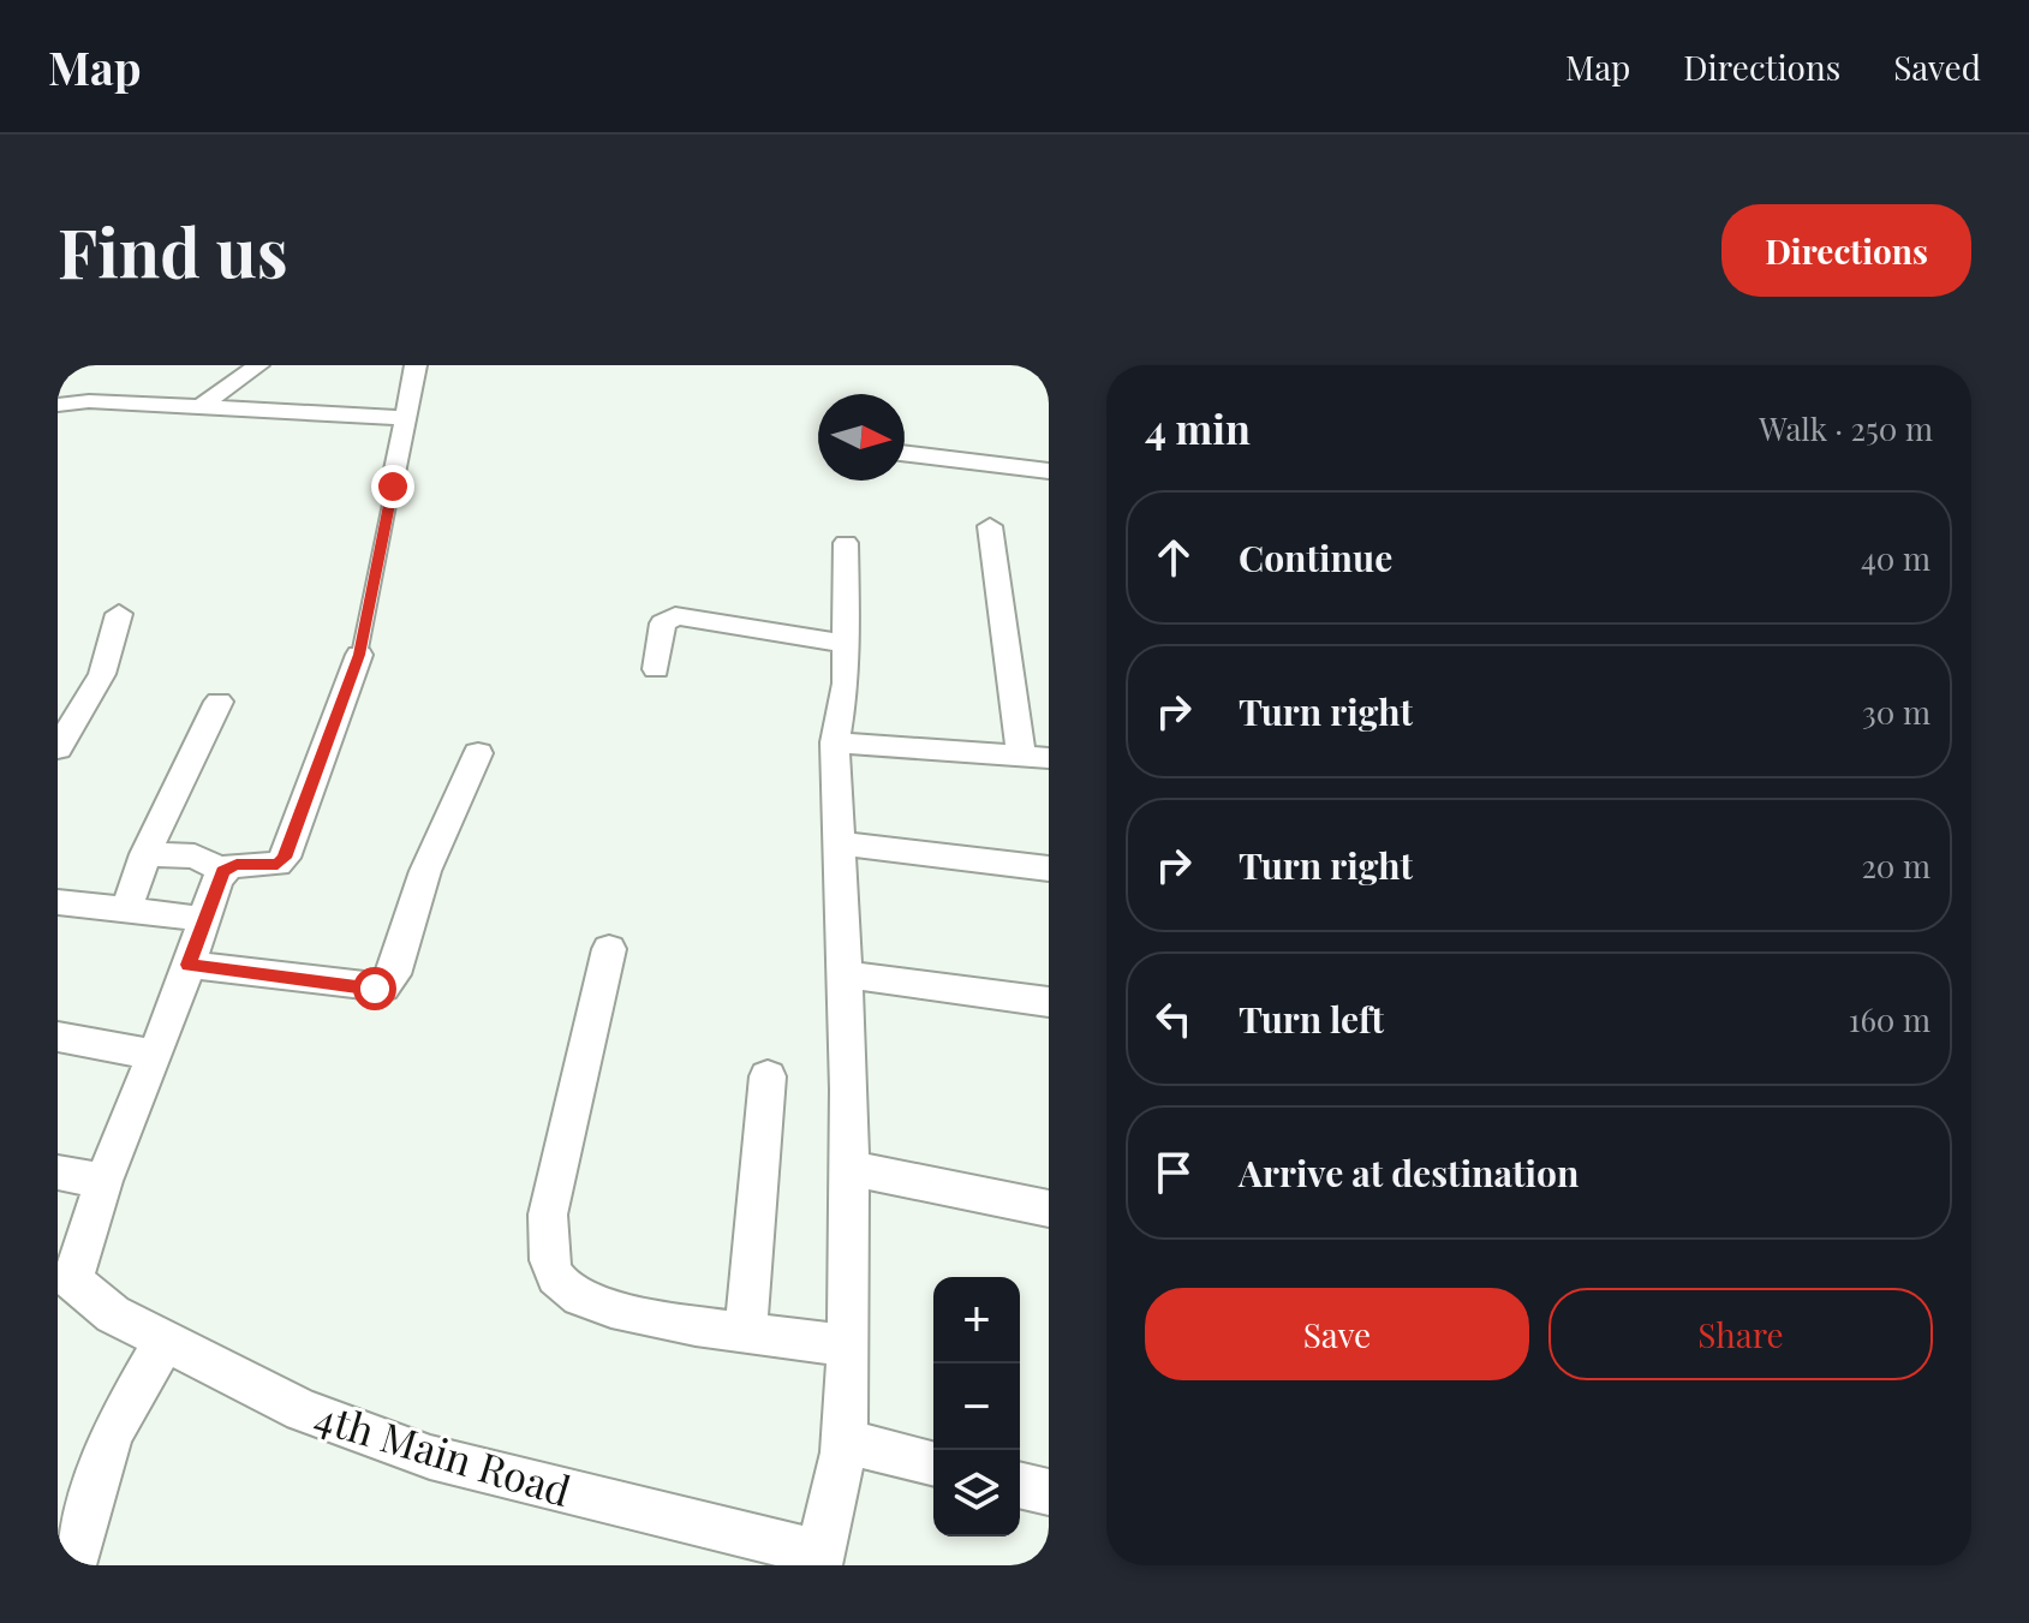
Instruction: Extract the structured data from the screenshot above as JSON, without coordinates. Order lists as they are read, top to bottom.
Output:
{
  "streets": {
    "street": ["4th Main Road"]
  },
  "north": "right",
  "page": {
    "header": "Map",
    "nav": ["Map", "Directions", "Saved"],
    "buttons": [
      "Directions",
      ["Save", "Share"]
    ],
    "title": "Find us",
    "heading": ["4 min", "Walk · 250 m"],
    "list": [
      ["Continue", "40 m"],
      ["Turn right", "30 m"],
      ["Turn right", "20 m"],
      ["Turn left", "160 m"],
      "Arrive at destination"
    ],
    "map_buttons": ["+", "−"]
  }
}
